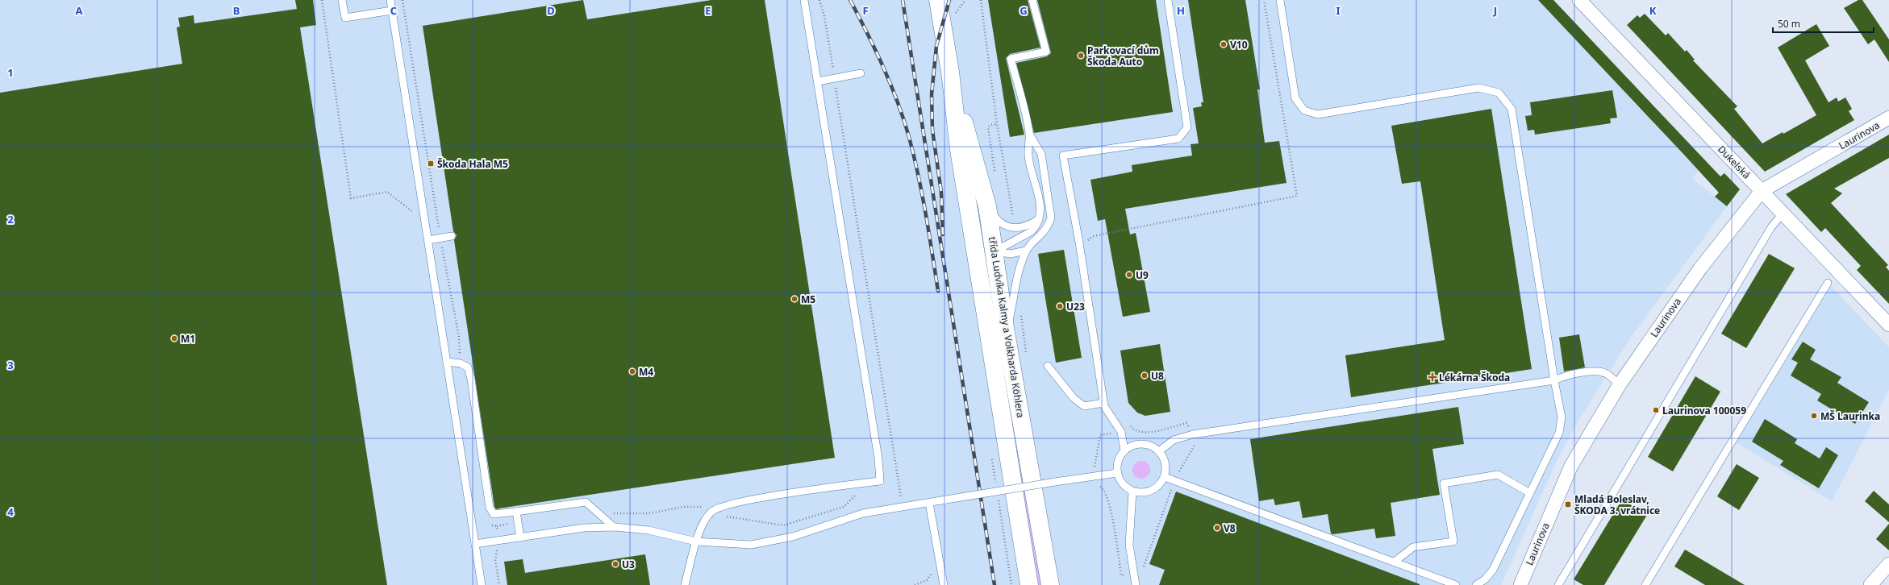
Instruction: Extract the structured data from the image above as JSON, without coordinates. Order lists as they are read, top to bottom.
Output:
{
  "streets": {
    "street": ["Laurinova", "Dukelská", "třída Ludvíka Kalmy a Volkharda Köhlera"]
  },
  "crossings": [
    ["Laurinova", "Dukelská"]
  ],
  "places": {
    "other": [
      "V10",
      "Parkovací dům Škoda Auto",
      "U9",
      "M5",
      "U23",
      "M1",
      "M4",
      "U8",
      "Laurinova 100059",
      "MŠ Laurinka",
      "V8",
      "U3"
    ],
    "transit": ["Škoda Hala M5", "Mladá Boleslav, ŠKODA 3. vrátnice"],
    "health": ["Lékárna Škoda"]
  },
  "scale_bar": "50 m",
  "grid": {
    "columns": [
      "A",
      "B",
      "C",
      "D",
      "E",
      "F",
      "G",
      "H",
      "I",
      "J",
      "K"
    ],
    "rows": [
      "1",
      "2",
      "3",
      "4"
    ]
  }
}
